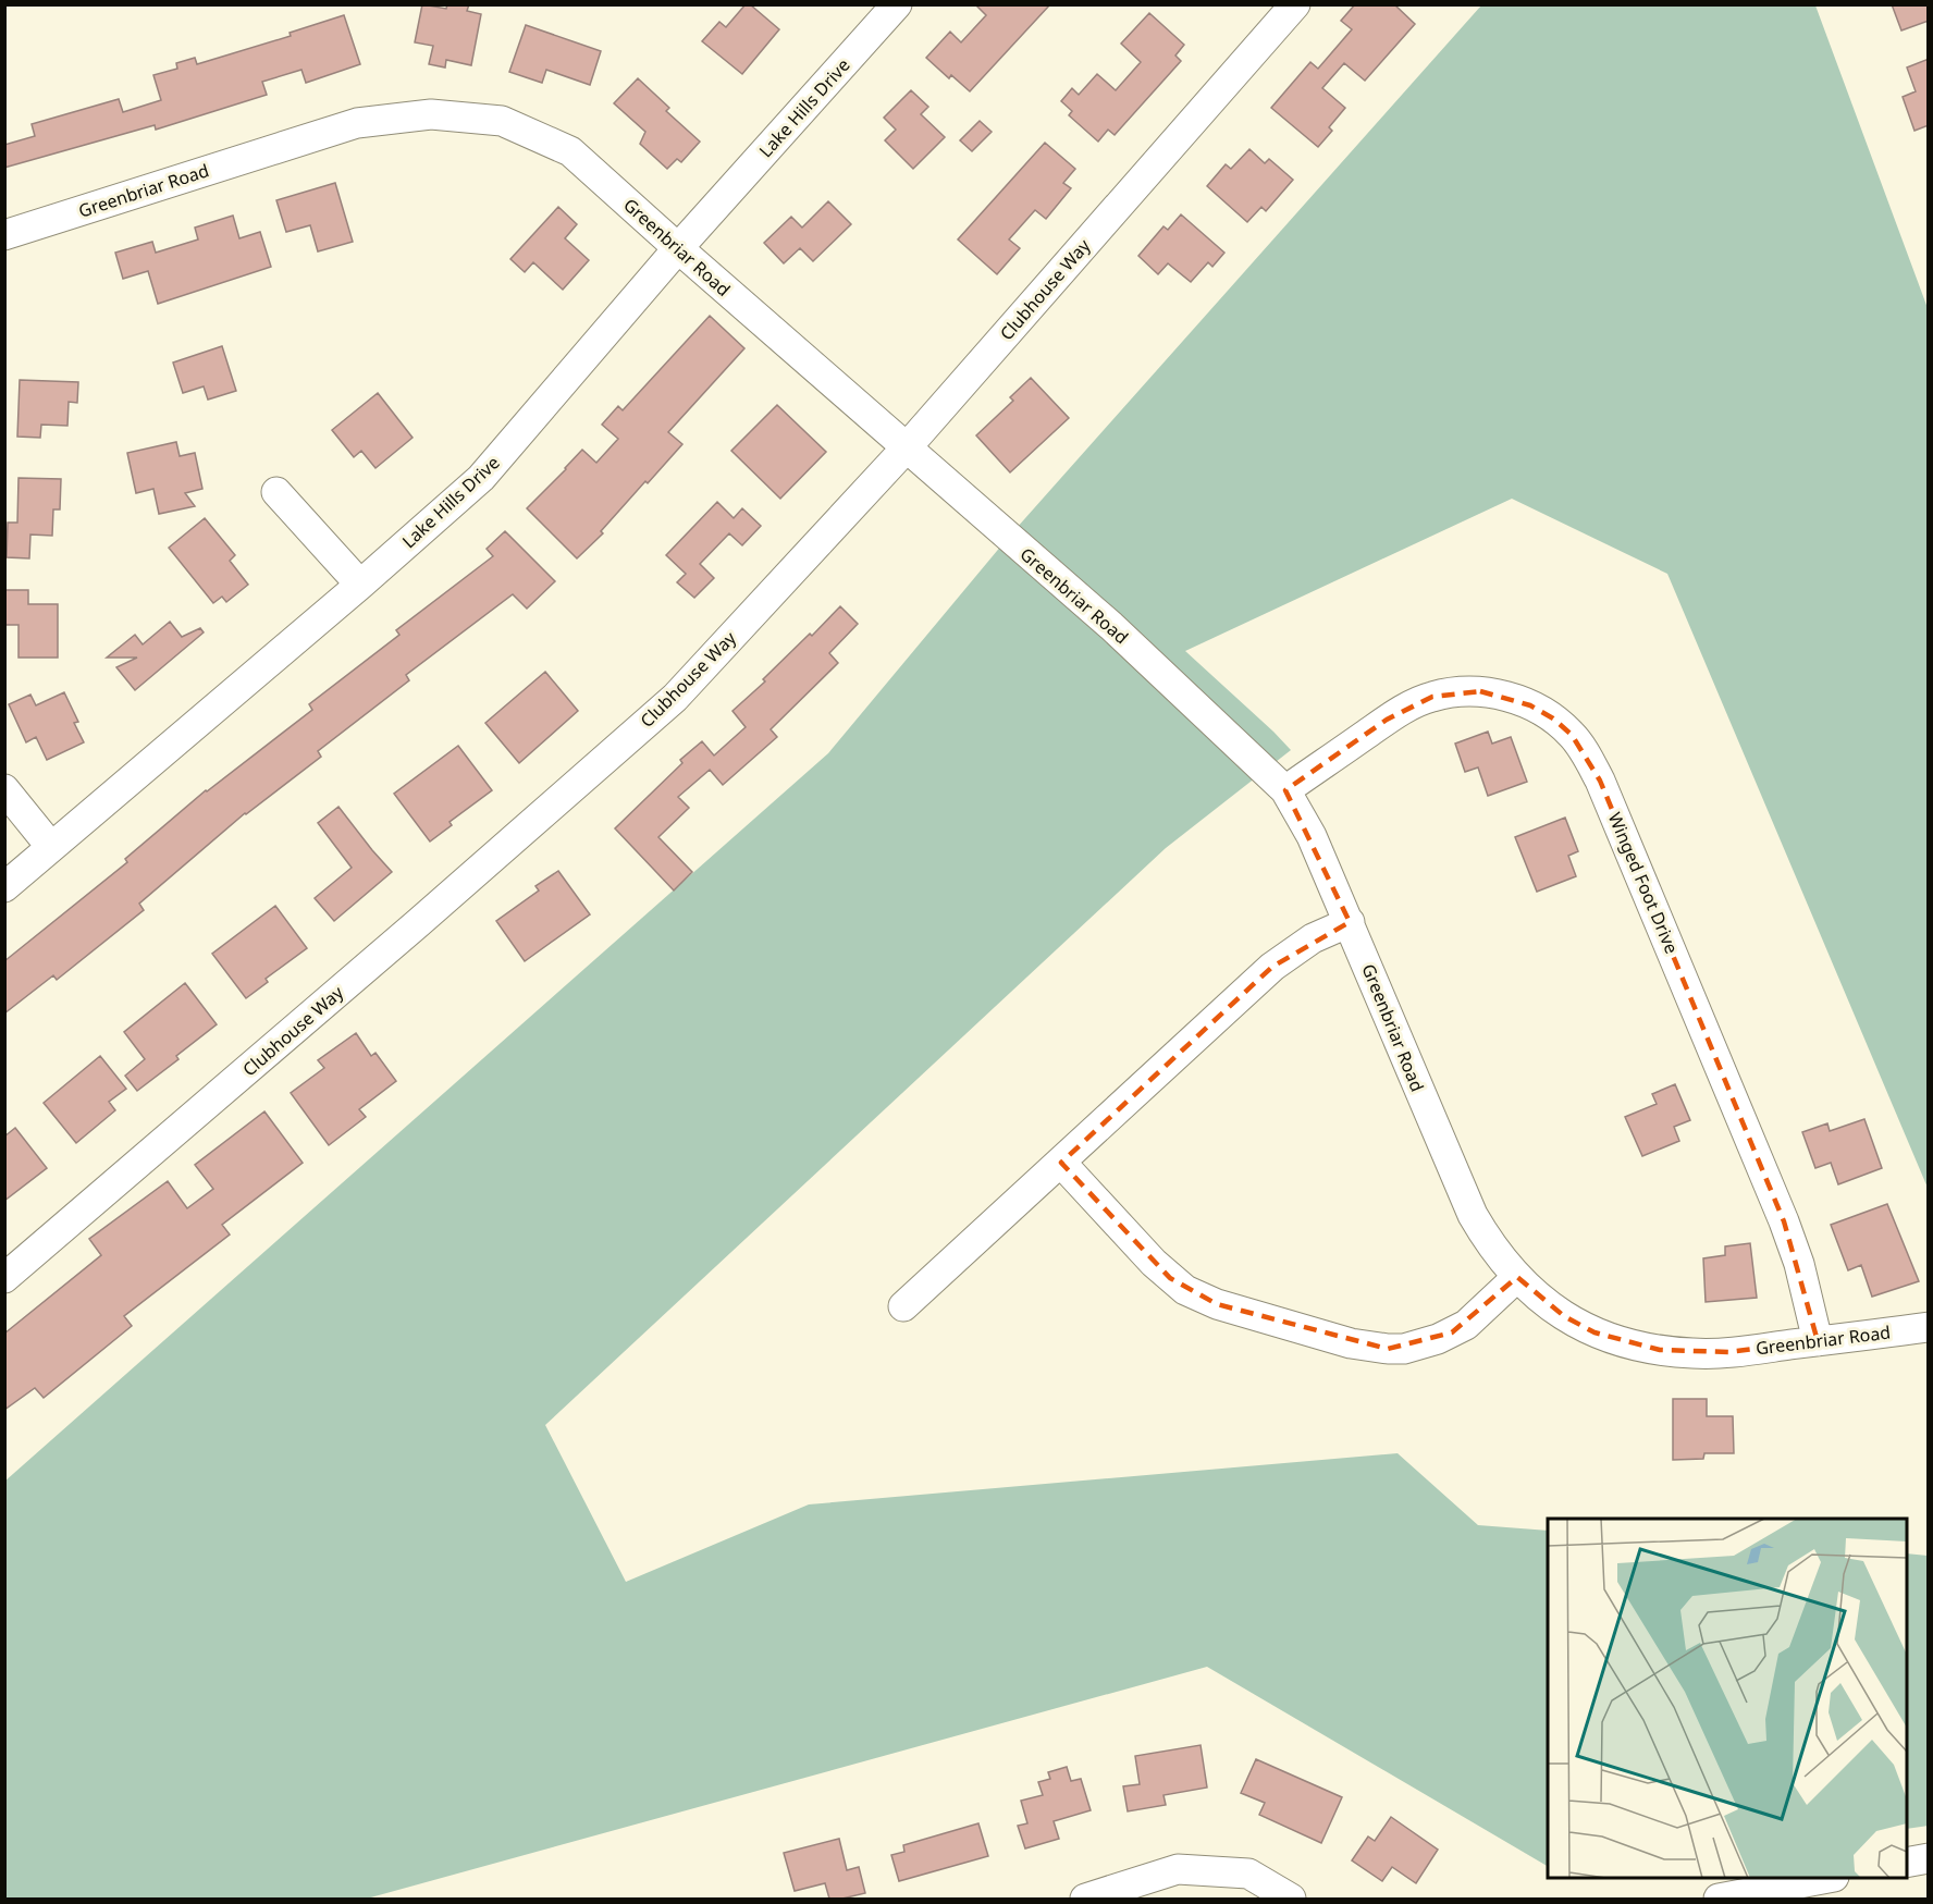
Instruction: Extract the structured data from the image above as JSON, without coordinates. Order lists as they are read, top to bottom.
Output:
{
  "streets": {
    "street": [
      "Lake Hills Drive",
      "Greenbriar Road",
      "Clubhouse Way",
      "Winged Foot Drive"
    ]
  },
  "crossings": [
    ["Lake Hills Drive", "Greenbriar Road"],
    ["Greenbriar Road", "Clubhouse Way"],
    ["Greenbriar Road", "Winged Foot Drive"]
  ]
}
